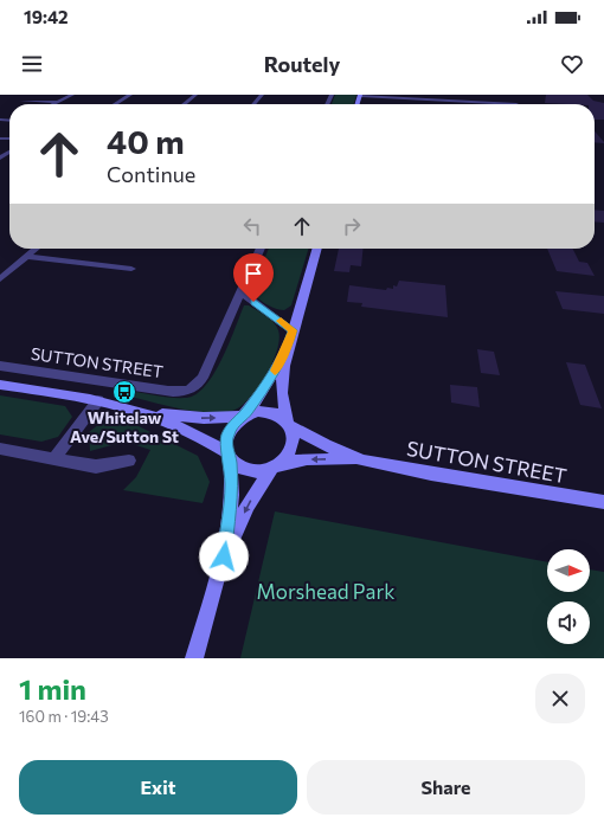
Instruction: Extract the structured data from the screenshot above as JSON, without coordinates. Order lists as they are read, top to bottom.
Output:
{
  "streets": {
    "main road": ["SUTTON STREET"]
  },
  "parks": ["Morshead Park"],
  "places": {
    "bus stop": ["Whitelaw Ave/Sutton St"]
  },
  "north": "right",
  "page": {
    "status": "19:42",
    "header": "Routely",
    "turn": ["40 m", "Continue"],
    "heading": ["1 min", "160 m · 19:43"],
    "buttons": ["Exit", "Share"]
  }
}
